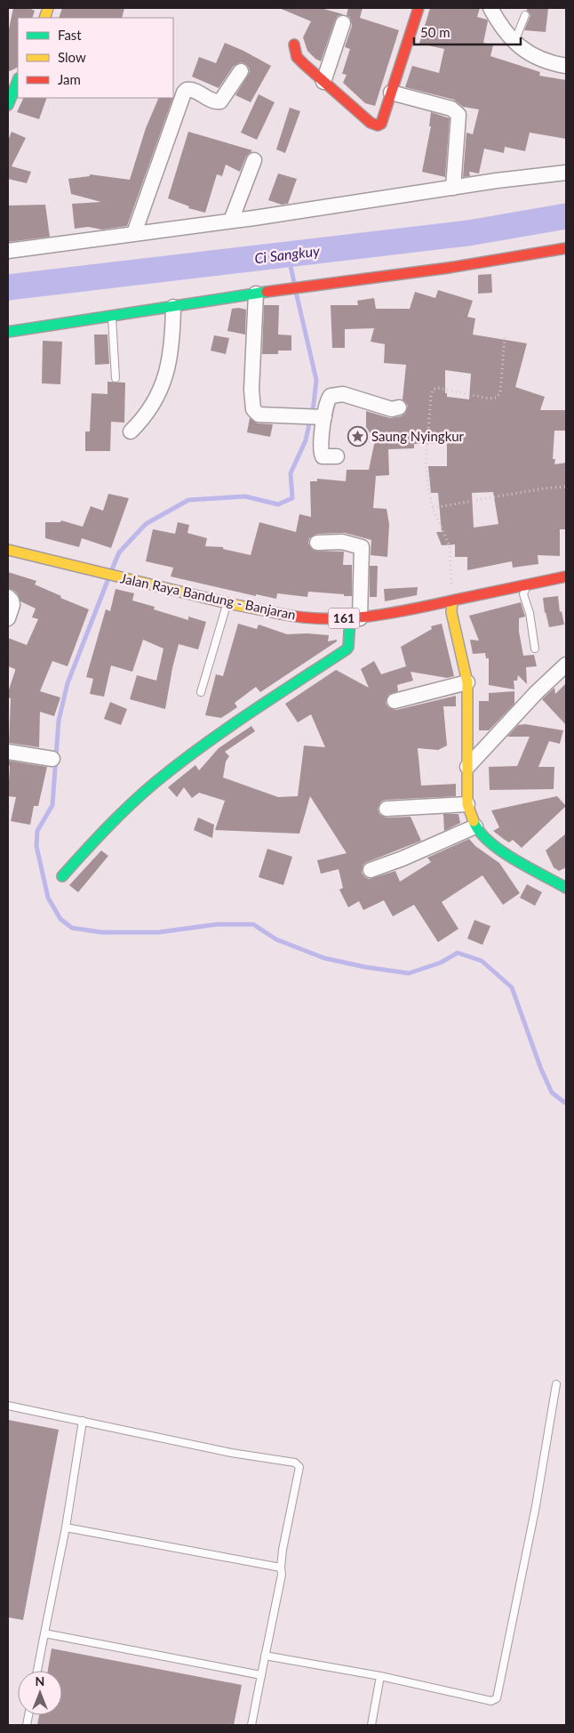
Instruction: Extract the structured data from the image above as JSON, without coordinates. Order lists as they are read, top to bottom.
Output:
{
  "streets": {
    "street": ["Jalan Raya Bandung - Banjaran", "161"]
  },
  "water": ["Ci Sangkuy"],
  "places": {
    "place": ["Saung Nyingkur"]
  },
  "legend": ["Fast", "Slow", "Jam"],
  "scale_bar": "50 m",
  "north": "top"
}
